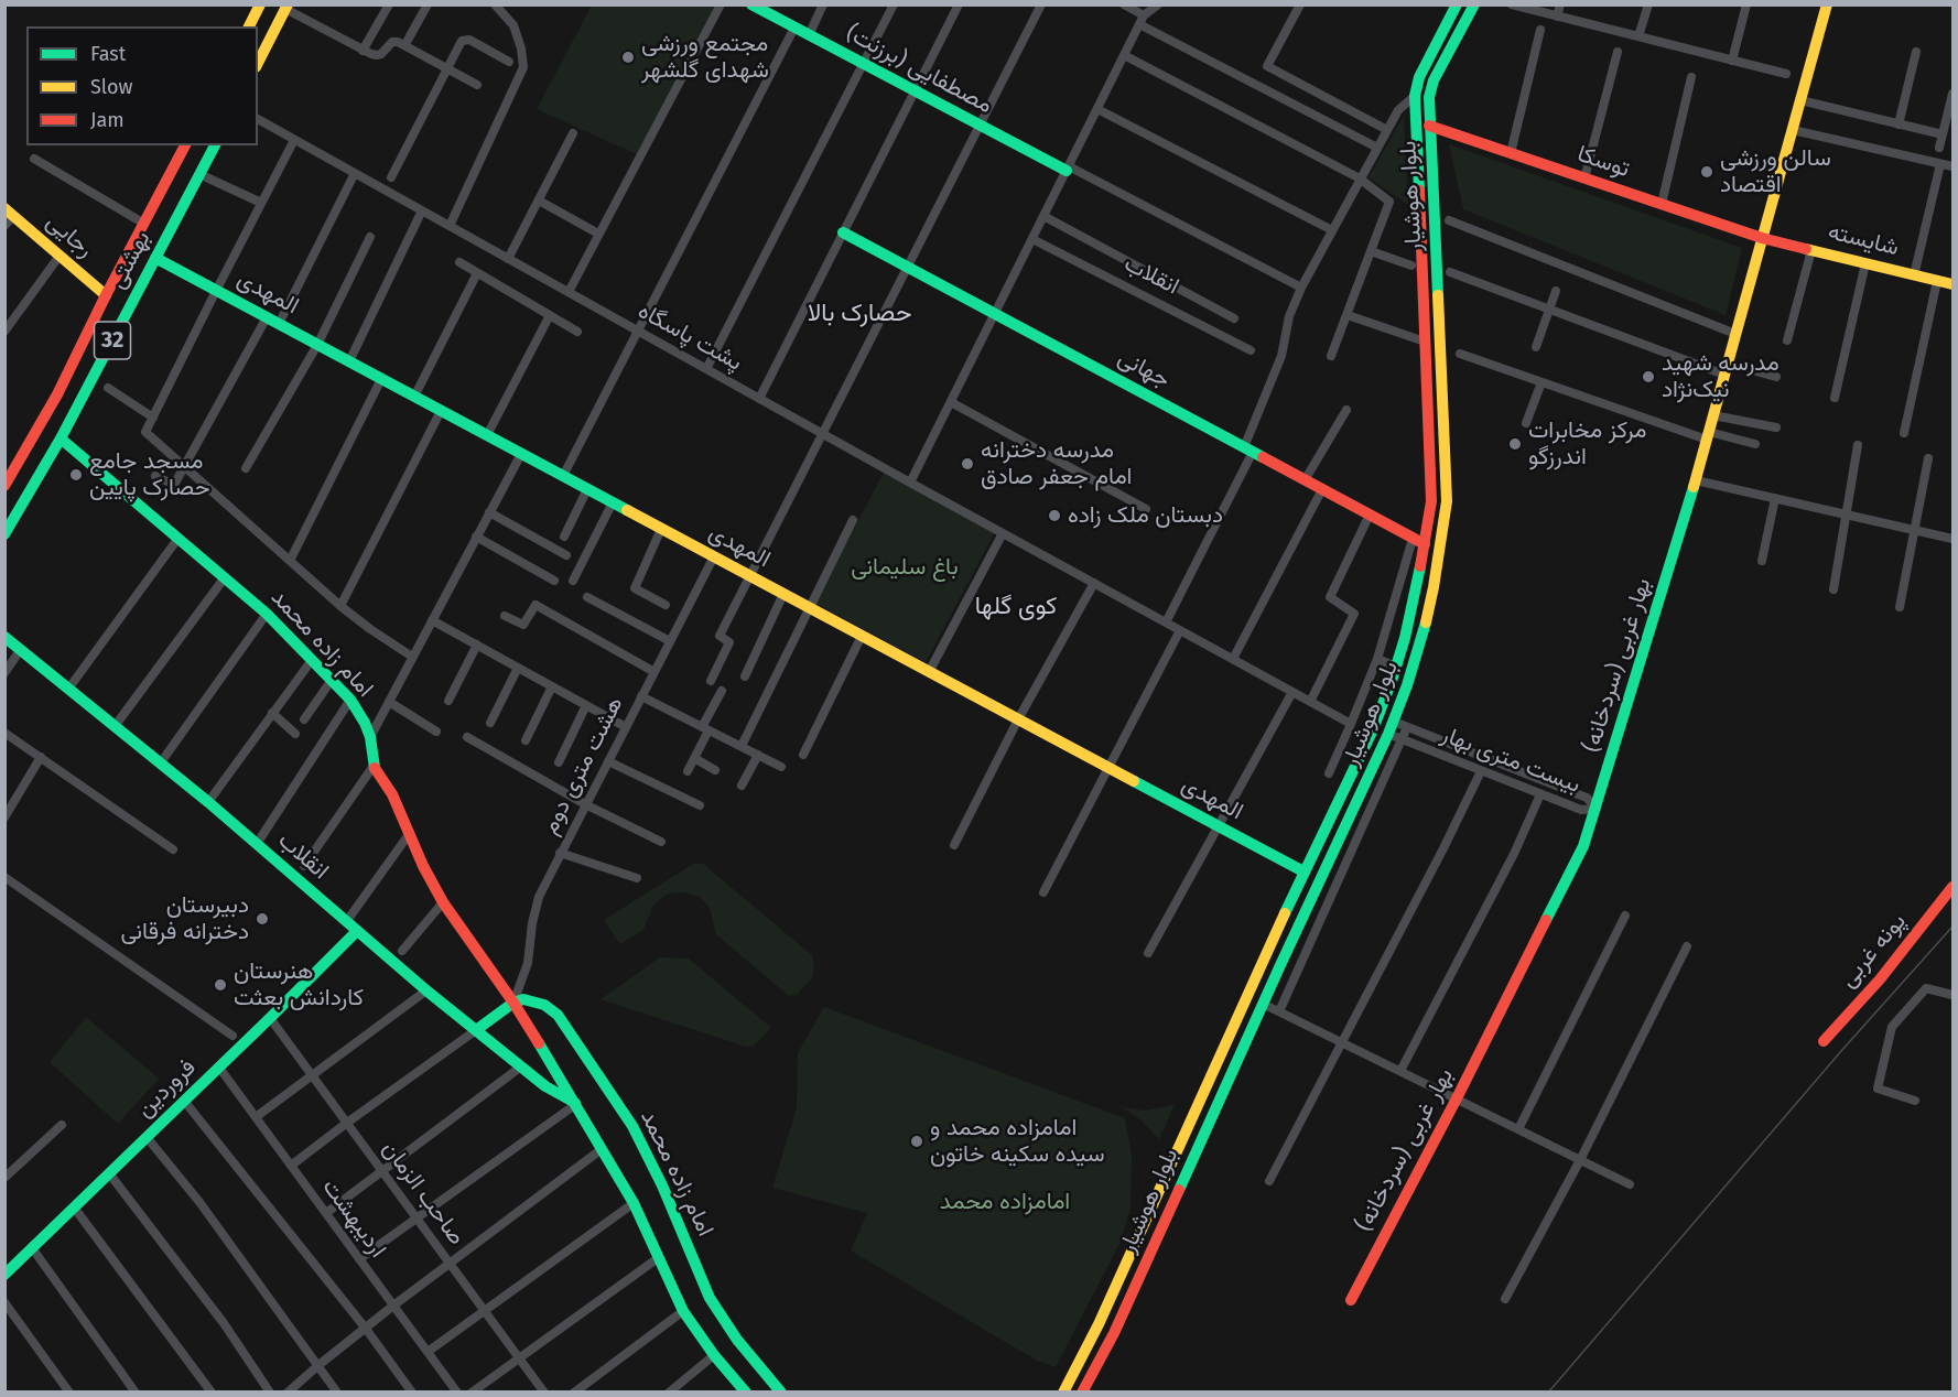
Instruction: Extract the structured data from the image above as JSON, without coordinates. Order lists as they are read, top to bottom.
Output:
{
  "streets": {
    "street": [
      "مصطفایی (برزنت)",
      "توسکا",
      "بلوار هوشیار",
      "رجایی",
      "شایسته",
      "بهشتی",
      "انقلاب",
      "المهدی",
      "پشت پاسگاه",
      "32",
      "جهانی",
      "امام زاده محمد",
      "بهار غربی (سردخانه)",
      "بیست متری بهار",
      "هشت متری دوم",
      "پونه غربی",
      "فروردین",
      "صاحب الزمان",
      "اردیبهشت"
    ]
  },
  "crossings": [
    ["توسکا", "بلوار هوشیار"],
    ["توسکا", "شایسته"],
    ["توسکا", "بهار غربی (سردخانه)"],
    ["بلوار هوشیار", "المهدی"],
    ["بلوار هوشیار", "جهانی"],
    ["بلوار هوشیار", "بیست متری بهار"],
    ["رجایی", "بهشتی"],
    ["شایسته", "بهار غربی (سردخانه)"],
    ["بهشتی", "المهدی"],
    ["بهشتی", "امام زاده محمد"],
    ["انقلاب", "امام زاده محمد"],
    ["انقلاب", "فروردین"],
    ["المهدی", "هشت متری دوم"],
    ["امام زاده محمد", "هشت متری دوم"],
    ["بهار غربی (سردخانه)", "بیست متری بهار"],
    ["فروردین", "صاحب الزمان"],
    ["فروردین", "اردیبهشت"]
  ],
  "districts": ["حصارک بالا", "کوی گلها"],
  "parks": ["باغ سلیمانی", "امامزاده محمد"],
  "places": [
    "مجتمع ورزشی شهدای گلشهر",
    "سالن ورزشی اقتصاد",
    "مدرسه شهید نیک‌نژاد",
    "مرکز مخابرات اندرزگو",
    "مدرسه دخترانه امام جعفر صادق",
    "مسجد جامع حصارک پایین",
    "دبستان ملک زاده",
    "دبیرستان دخترانه فرقانی",
    "هنرستان کاردانش بعثت",
    "امامزاده محمد و سیده سکینه خاتون"
  ],
  "legend": ["Fast", "Slow", "Jam"]
}
